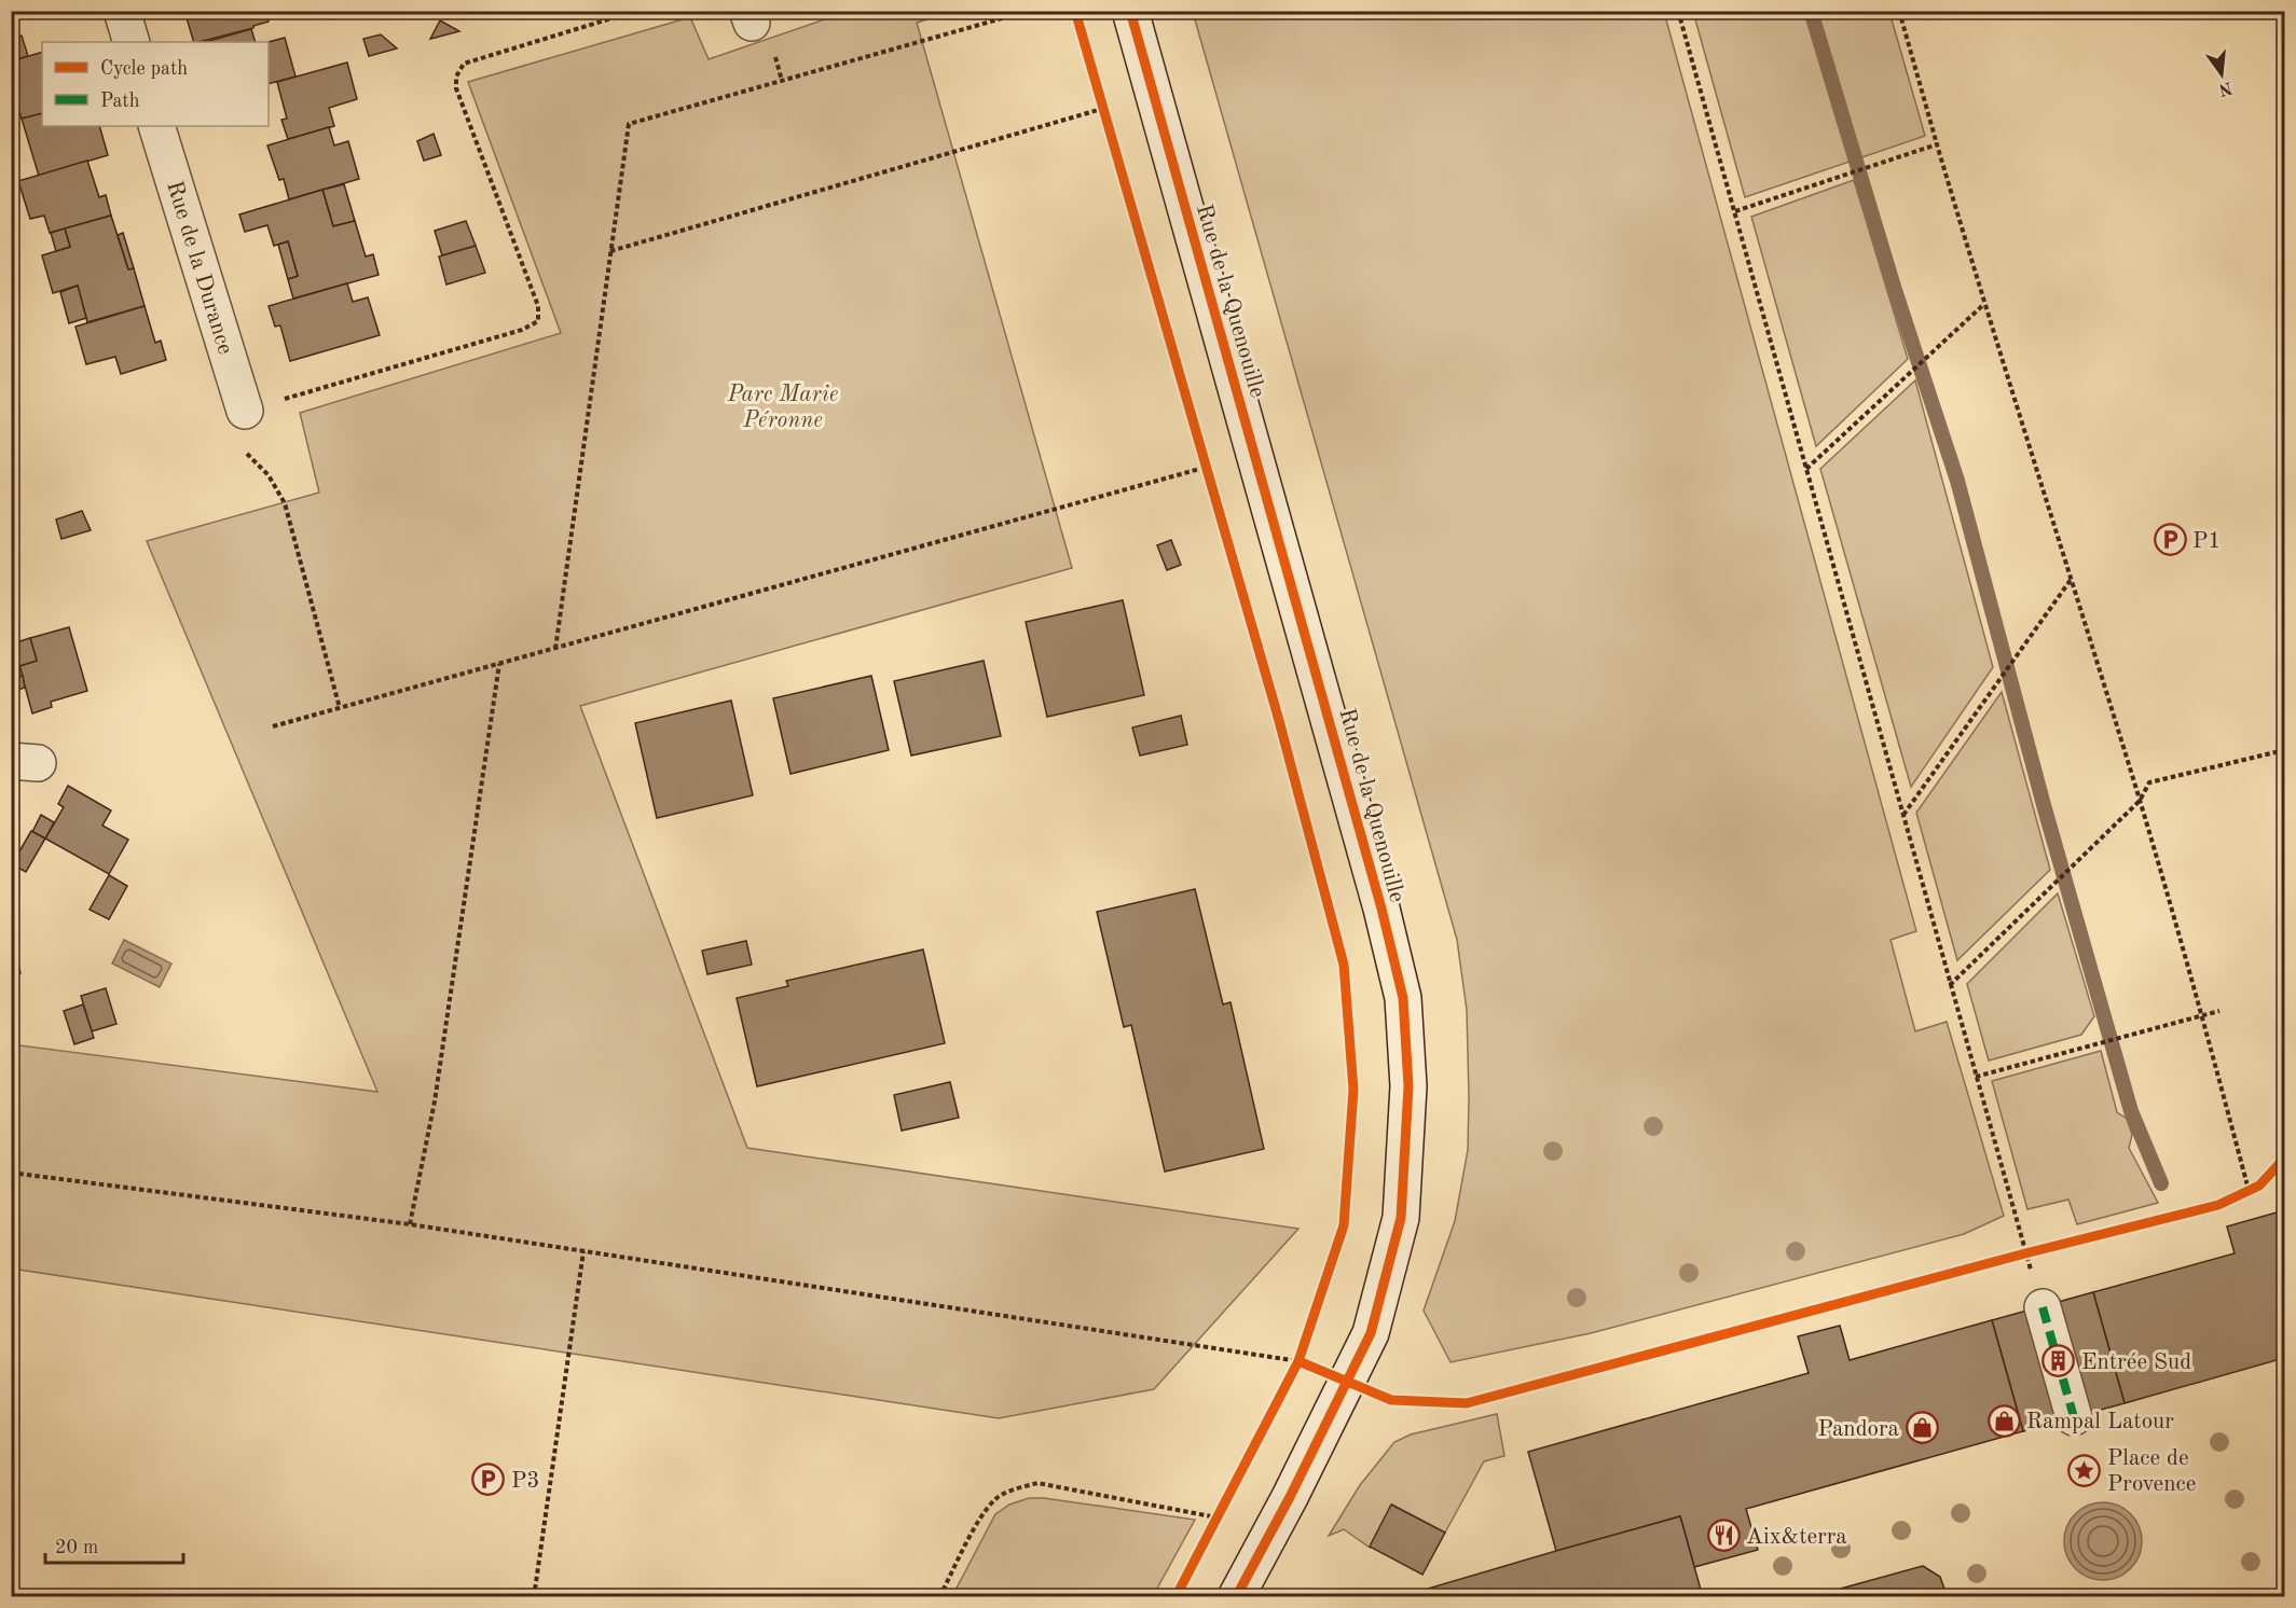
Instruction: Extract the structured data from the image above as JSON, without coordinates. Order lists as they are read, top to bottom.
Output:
{
  "streets": {
    "street": ["Rue de la Durance", "Rue de la Quenouille"]
  },
  "parks": ["Parc Marie Péronne"],
  "places": {
    "parking": ["P1", "P3"],
    "building": ["Entrée Sud"],
    "shop": ["Rampal Latour", "Pandora"],
    "place": ["Place de Provence"],
    "restaurant": ["Aix&terra"]
  },
  "legend": ["Cycle path", "Path"],
  "scale_bar": "20 m",
  "north": "bottom"
}
